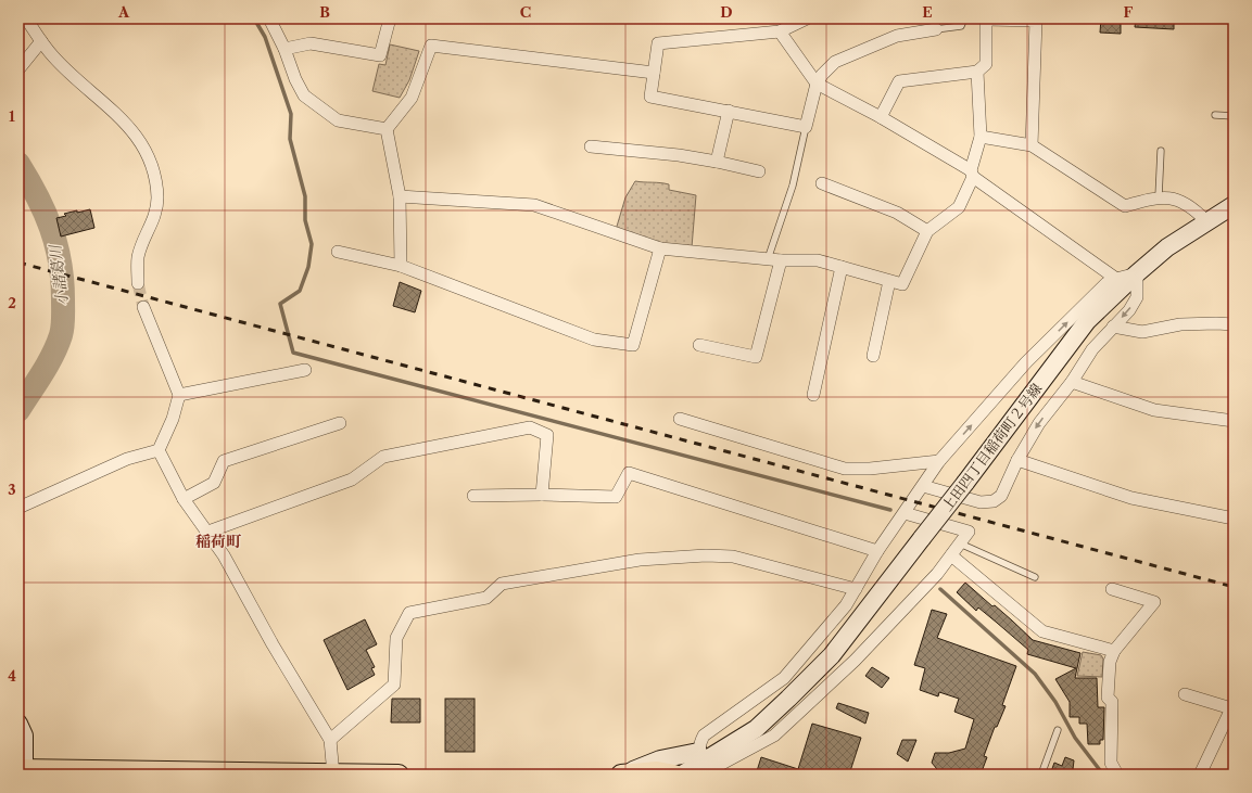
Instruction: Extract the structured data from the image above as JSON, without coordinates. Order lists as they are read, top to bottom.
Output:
{
  "streets": {
    "street": ["上田四丁目稲荷町２号線"]
  },
  "districts": ["稲荷町"],
  "water": ["小諸葛川"],
  "grid": {
    "columns": [
      "A",
      "B",
      "C",
      "D",
      "E",
      "F"
    ],
    "rows": [
      "1",
      "2",
      "3",
      "4"
    ]
  }
}
